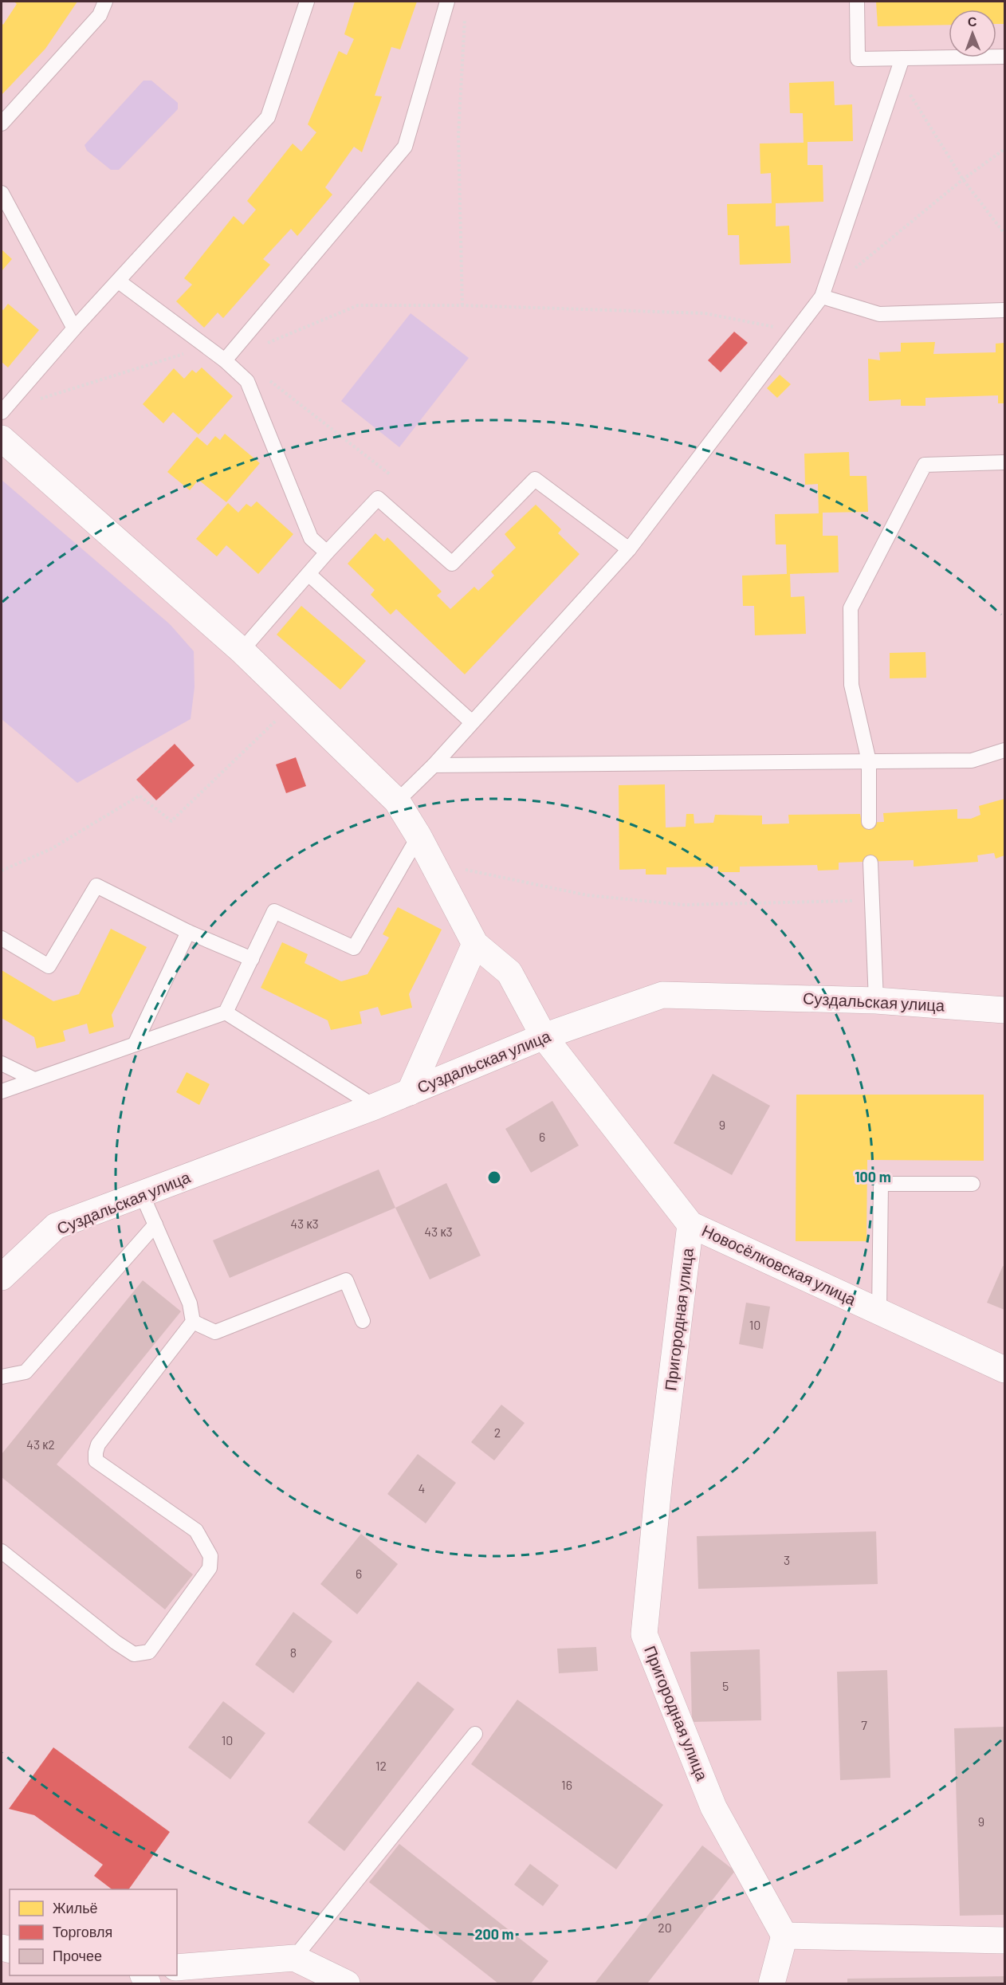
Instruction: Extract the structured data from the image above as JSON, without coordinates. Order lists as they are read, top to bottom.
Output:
{
  "streets": {
    "street": ["Суздальская улица", "Новосёлковская улица", "Пригородная улица"]
  },
  "crossings": [
    ["Суздальская улица", "Новосёлковская улица"],
    ["Новосёлковская улица", "Пригородная улица"]
  ],
  "house_numbers": [
    "9",
    "6",
    "43 к3",
    "43 к3",
    "10",
    "2",
    "43 к2",
    "4",
    "3",
    "6",
    "8",
    "5",
    "7",
    "10",
    "12",
    "16",
    "9",
    "20"
  ],
  "legend": ["Жильё", "Торговля", "Прочее"],
  "north": "top",
  "rings": ["100 m", "200 m"]
}
